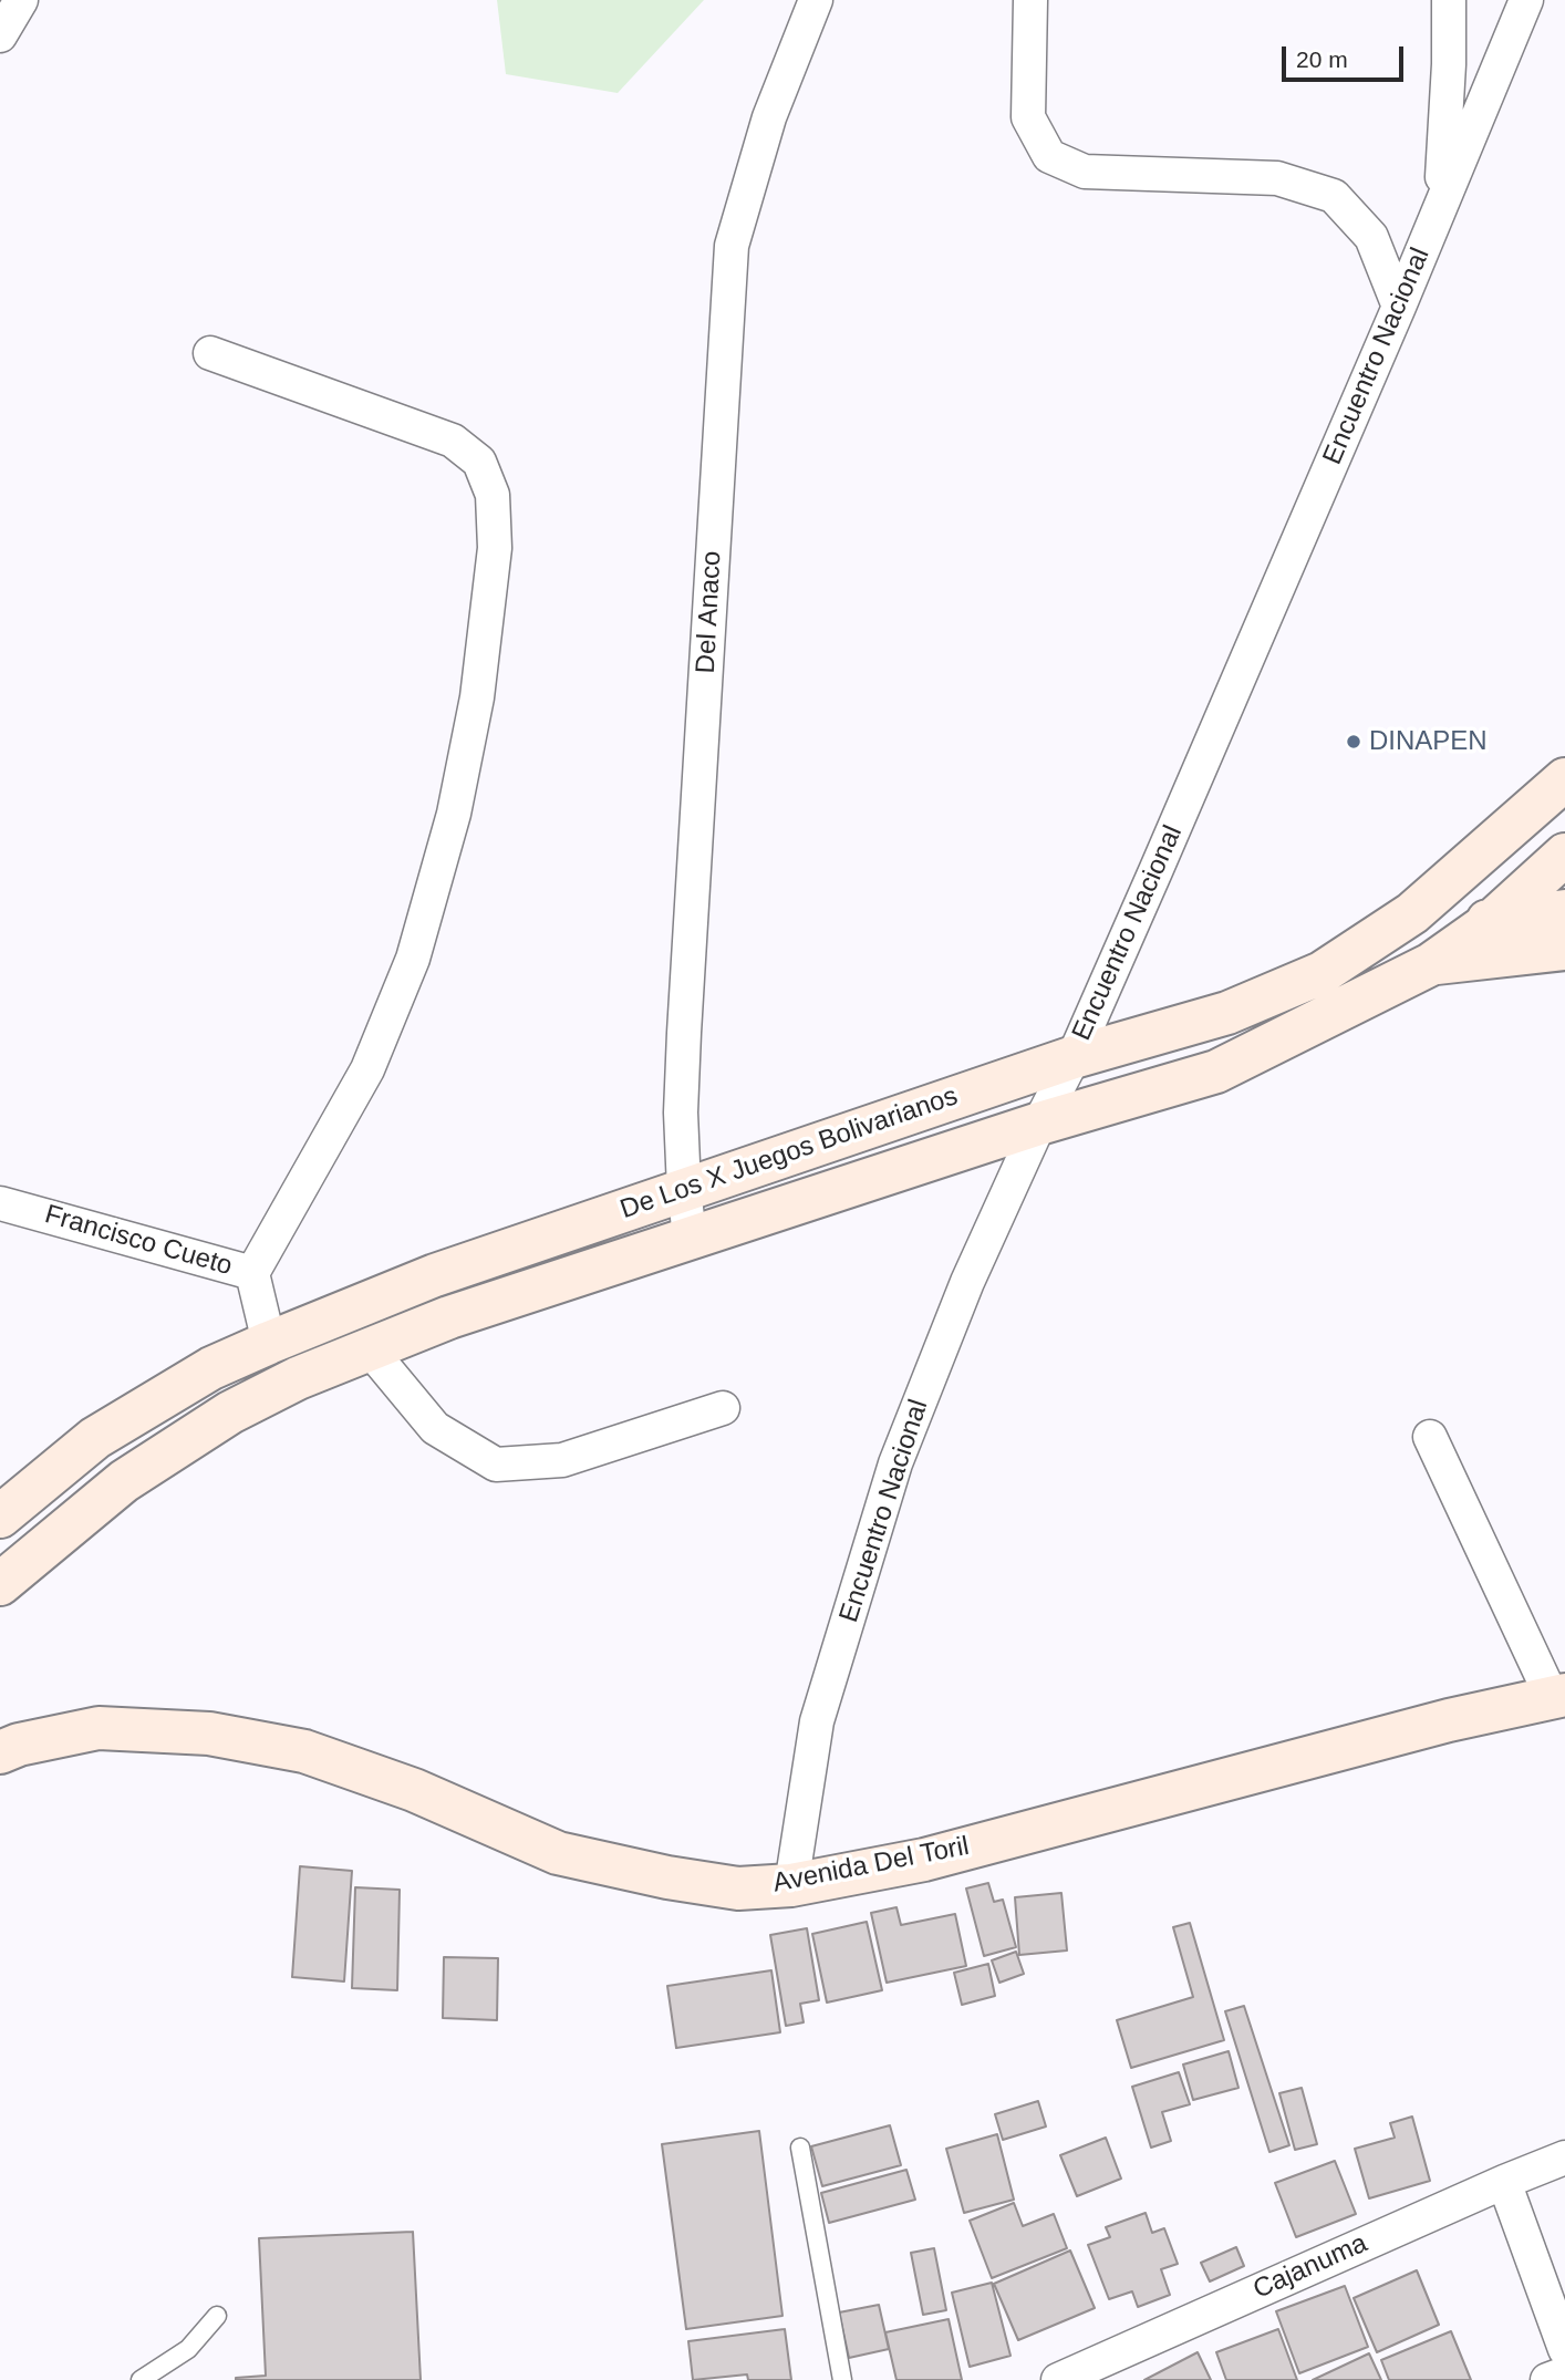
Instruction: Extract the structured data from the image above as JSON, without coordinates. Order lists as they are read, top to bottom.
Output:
{
  "streets": {
    "street": [
      "Encuentro Nacional",
      "Del Anaco",
      "De Los X Juegos Bolivarianos",
      "Francisco Cueto",
      "Avenida Del Toril",
      "Cajanuma"
    ]
  },
  "crossings": [
    ["Encuentro Nacional", "De Los X Juegos Bolivarianos"],
    ["Encuentro Nacional", "Avenida Del Toril"],
    ["Del Anaco", "De Los X Juegos Bolivarianos"],
    ["De Los X Juegos Bolivarianos", "Francisco Cueto"]
  ],
  "places": ["DINAPEN"],
  "scale_bar": "20 m"
}
